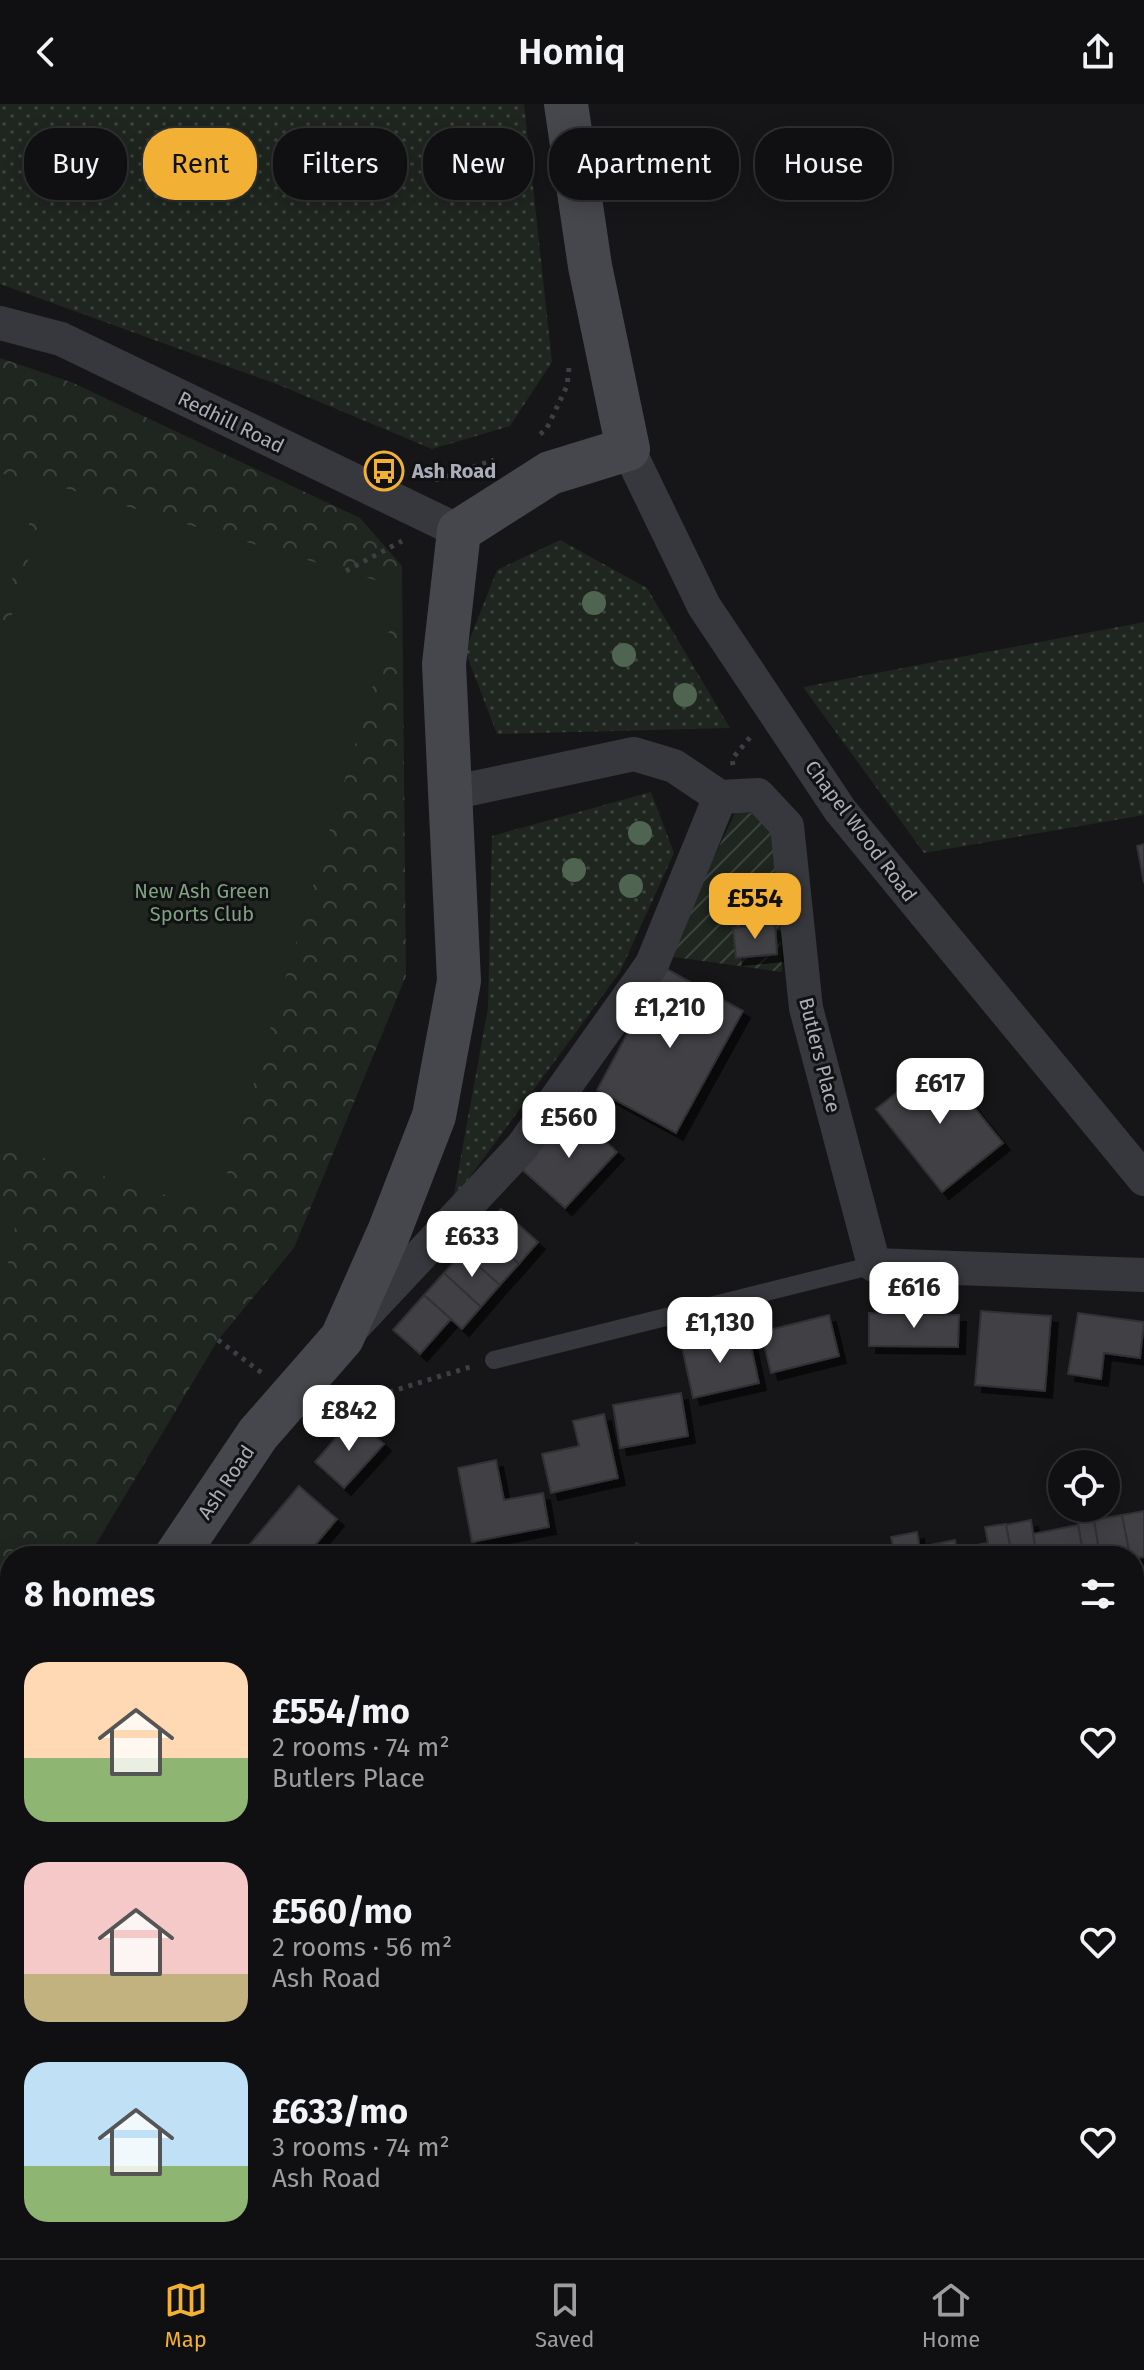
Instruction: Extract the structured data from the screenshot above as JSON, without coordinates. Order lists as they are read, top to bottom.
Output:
{
  "streets": {
    "street": [
      "Redhill Road",
      "Chapel Wood Road",
      "Butlers Place",
      "Ash Road"
    ]
  },
  "crossings": [
    ["Redhill Road", "Ash Road"],
    ["Butlers Place", "Ash Road"]
  ],
  "parks": ["New Ash Green Sports Club"],
  "places": {
    "bus stop": ["Ash Road"]
  },
  "page": {
    "header": "Homiq",
    "chip": [
      "Buy",
      "Rent",
      "Filters",
      "New",
      "Apartment",
      "House"
    ],
    "price": [
      "£554",
      "£1,210",
      "£617",
      "£560",
      "£633",
      "£616",
      "£1,130",
      "£842"
    ],
    "heading": "8 homes",
    "list": [
      {
        "name": "£554/mo",
        "note": "2 rooms · 74 m² · Butlers Place"
      },
      {
        "name": "£560/mo",
        "note": "2 rooms · 56 m² · Ash Road"
      },
      {
        "name": "£633/mo",
        "note": "3 rooms · 74 m² · Ash Road"
      }
    ],
    "tabs": ["Map", "Saved", "Home"]
  }
}
